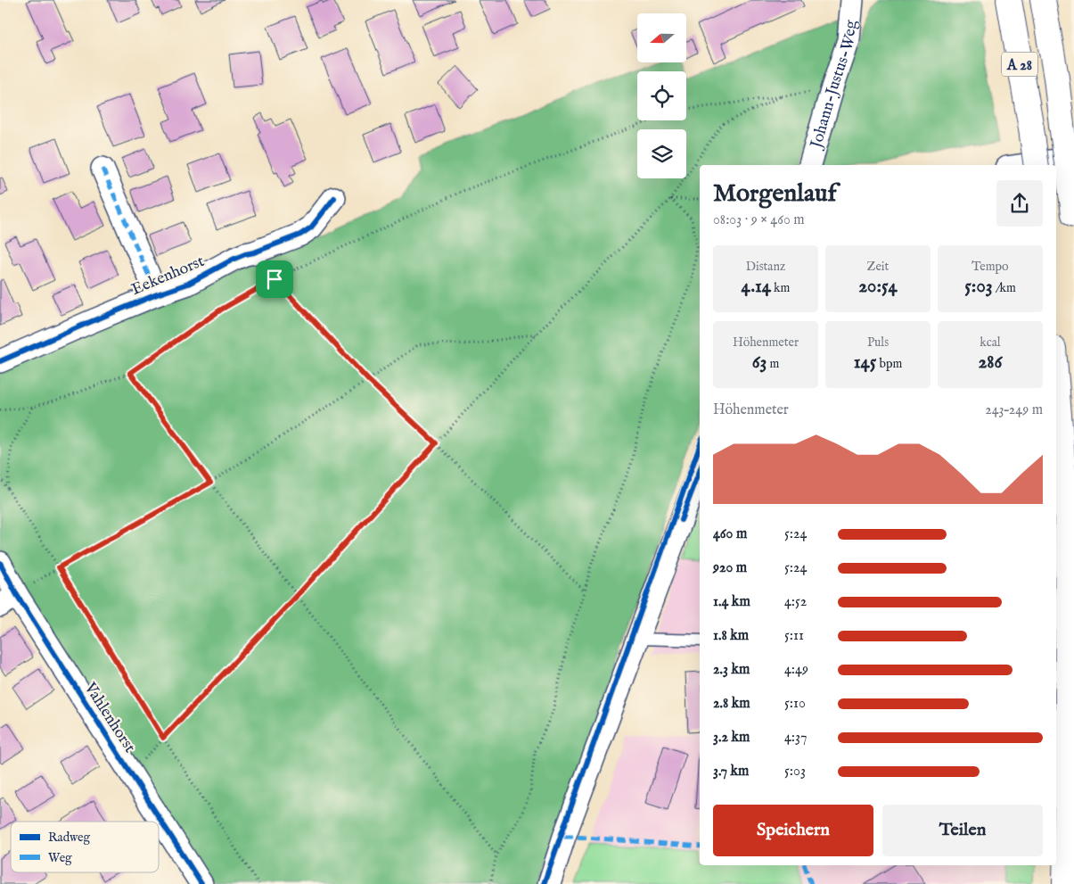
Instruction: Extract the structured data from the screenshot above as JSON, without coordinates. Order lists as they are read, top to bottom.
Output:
{
  "streets": {
    "highway": ["A 28"],
    "street": ["Johann-Justus-Weg", "Eekenhorst", "Vahlenhorst"]
  },
  "legend": ["Radweg", "Weg"],
  "north": "left",
  "page": {
    "heading": ["Morgenlauf", "08:03 · 9 × 460 m"],
    "stats": [
      ["Distanz", "4.14 km"],
      ["Zeit", "20:54"],
      ["Tempo", "5:03 /km"],
      ["Höhenmeter", "63 m"],
      ["Puls", "145 bpm"],
      ["kcal", "286"]
    ],
    "chart": ["Höhenmeter", "243–249 m"],
    "list": [
      {
        "name": "460 m",
        "note": "5:24"
      },
      {
        "name": "920 m",
        "note": "5:24"
      },
      {
        "name": "1.4 km",
        "note": "4:52"
      },
      {
        "name": "1.8 km",
        "note": "5:11"
      },
      {
        "name": "2.3 km",
        "note": "4:49"
      },
      {
        "name": "2.8 km",
        "note": "5:10"
      },
      {
        "name": "3.2 km",
        "note": "4:37"
      },
      {
        "name": "3.7 km",
        "note": "5:03"
      }
    ],
    "buttons": ["Speichern", "Teilen"]
  }
}
